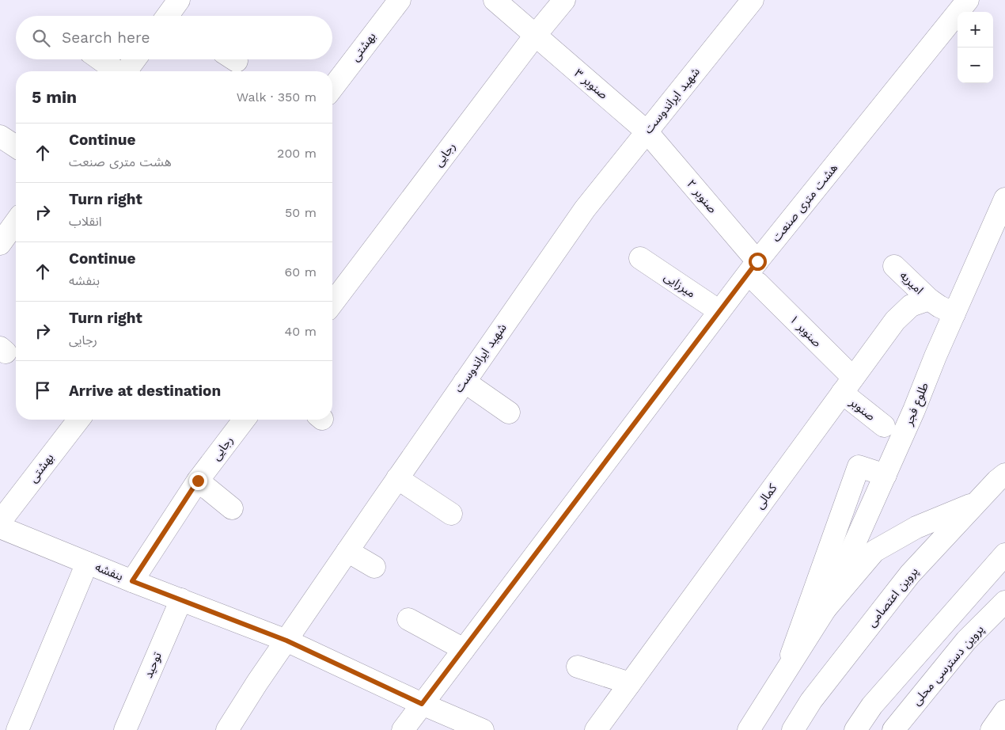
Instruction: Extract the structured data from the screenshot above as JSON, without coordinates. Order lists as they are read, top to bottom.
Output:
{
  "streets": {
    "street": [
      "بهشتی",
      "صنوبر ۳",
      "شهید ایراندوست",
      "رجایی",
      "صنوبر ۲",
      "هشت متری صنعت",
      "امیریه",
      "میرزایی",
      "صنوبر ۱",
      "طلوع فجر",
      "صنوبر",
      "کمالی",
      "بنفشه",
      "پروین اعتصامی",
      "توحید",
      "پروین دسترسی محلی"
    ]
  },
  "crossings": [
    ["صنوبر ۳", "شهید ایراندوست"],
    ["صنوبر ۳", "رجایی"],
    ["صنوبر ۳", "صنوبر ۲"],
    ["شهید ایراندوست", "صنوبر ۲"],
    ["شهید ایراندوست", "بنفشه"],
    ["رجایی", "بنفشه"],
    ["صنوبر ۲", "هشت متری صنعت"],
    ["هشت متری صنعت", "میرزایی"],
    ["هشت متری صنعت", "بنفشه"],
    ["امیریه", "کمالی"],
    ["صنوبر ۱", "صنوبر"],
    ["صنوبر ۱", "کمالی"],
    ["صنوبر", "کمالی"],
    ["بنفشه", "توحید"]
  ],
  "page": {
    "map_buttons": ["+", "−"],
    "search": "Search here",
    "heading": ["5 min", "Walk · 350 m"],
    "list": [
      ["Continue", "هشت متری صنعت", "200 m"],
      ["Turn right", "انقلاب", "50 m"],
      ["Continue", "بنفشه", "60 m"],
      ["Turn right", "رجایی", "40 m"],
      "Arrive at destination"
    ]
  }
}
